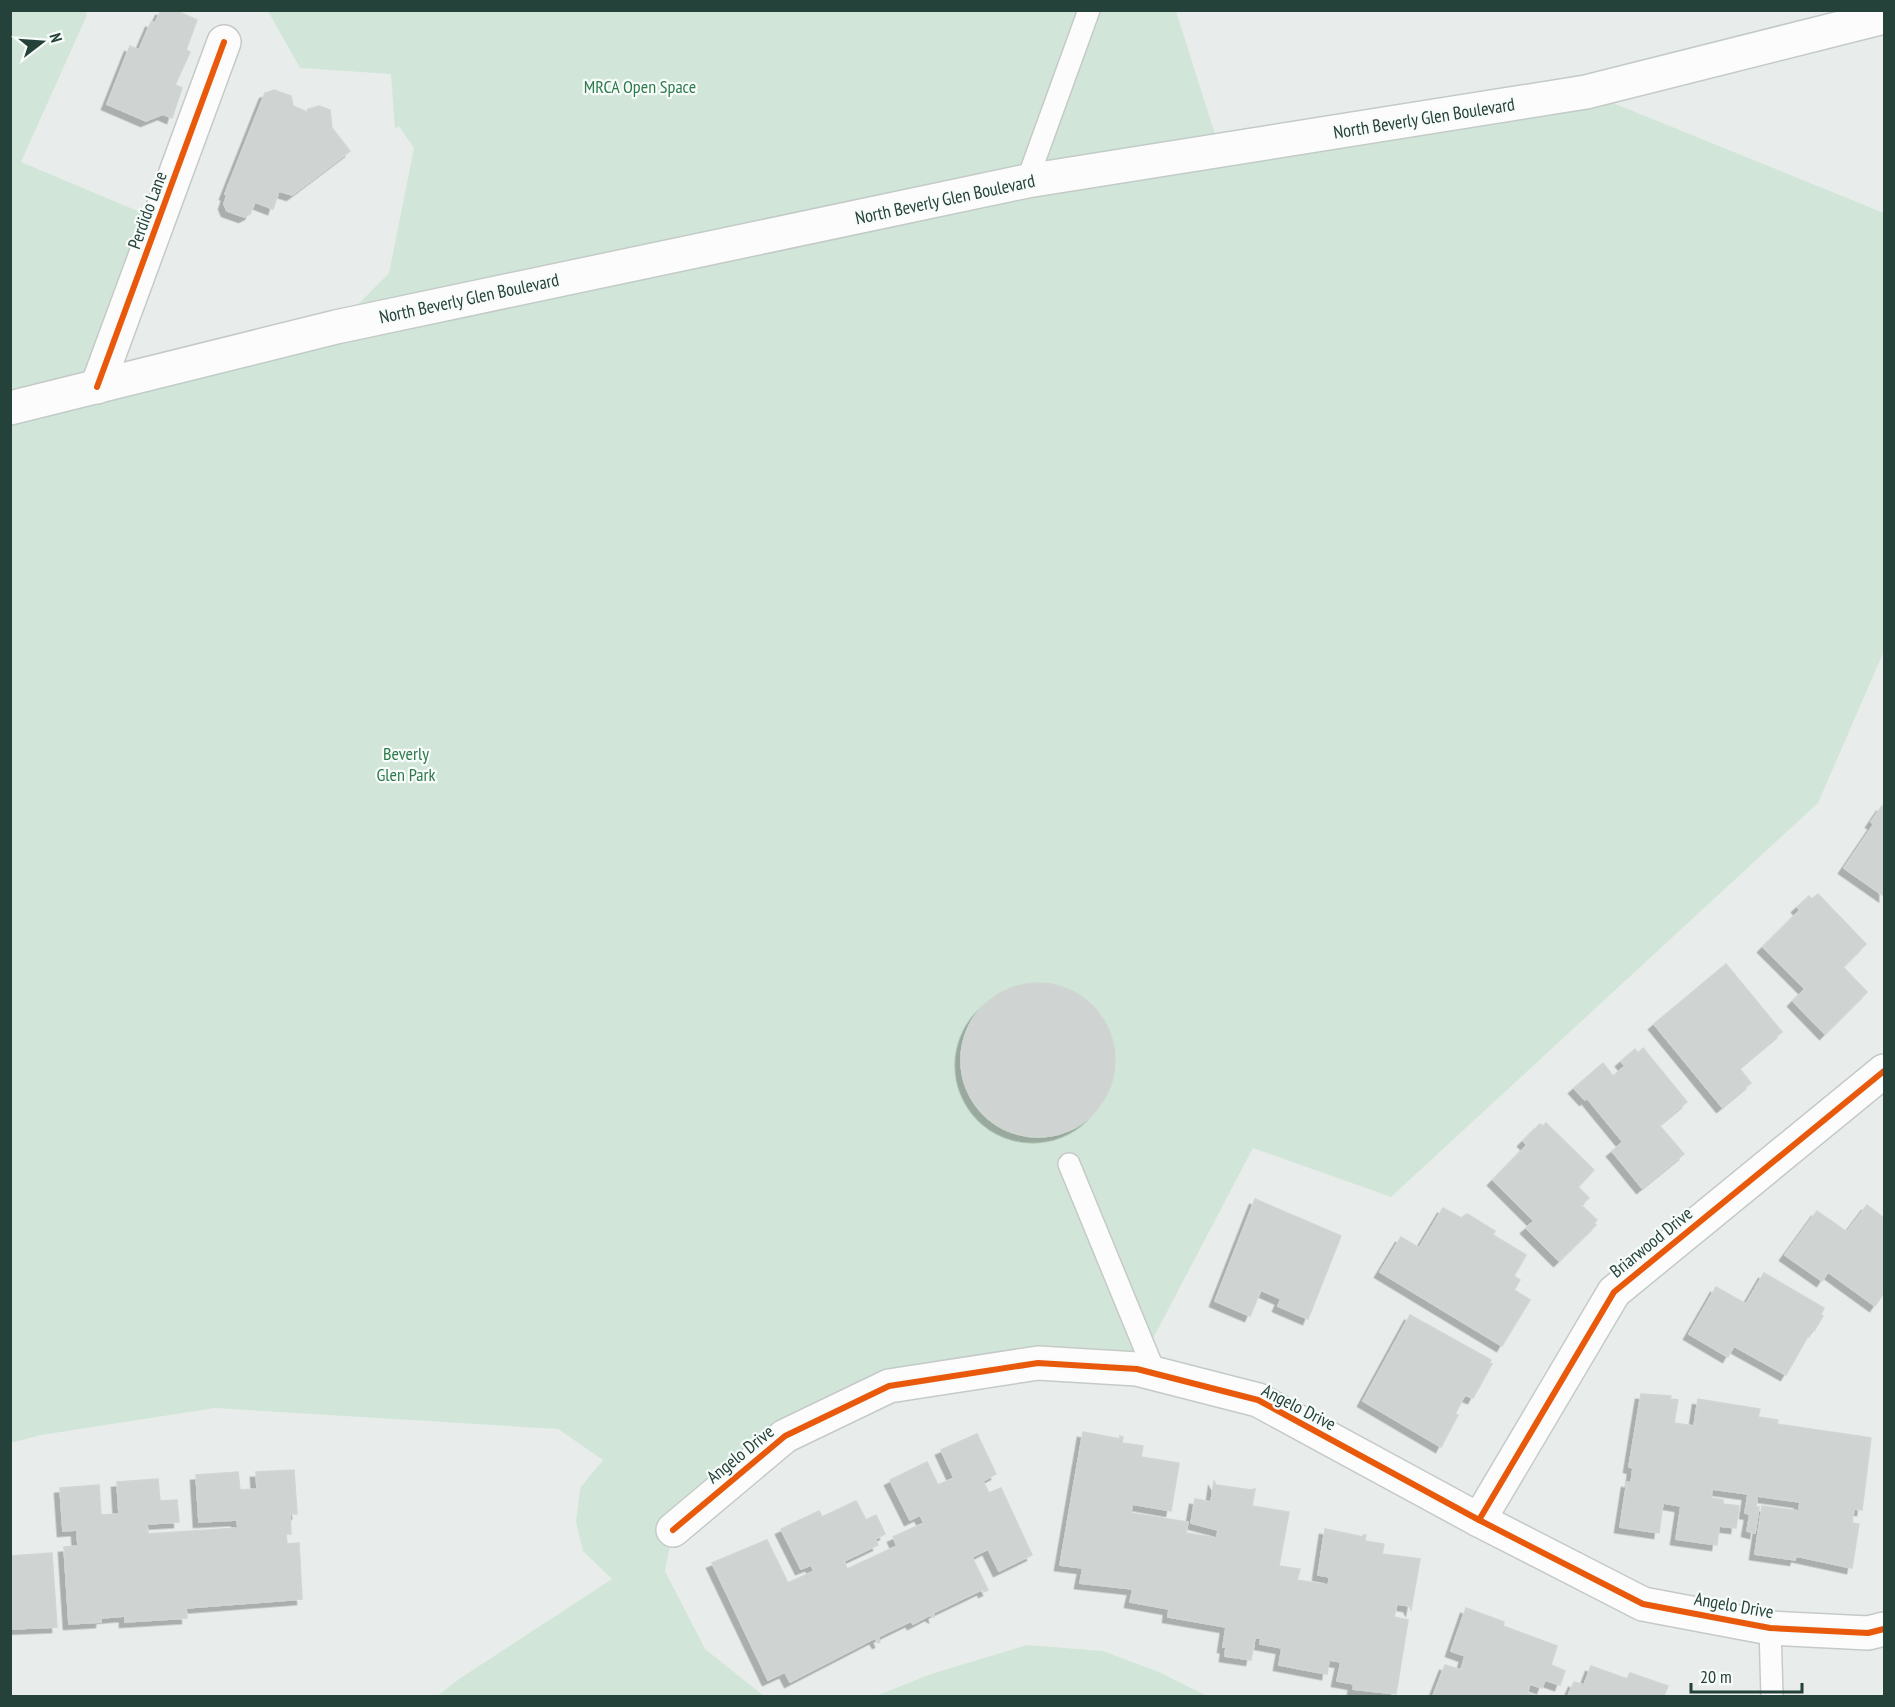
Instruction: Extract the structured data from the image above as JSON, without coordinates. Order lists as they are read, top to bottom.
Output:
{
  "streets": {
    "street": [
      "North Beverly Glen Boulevard",
      "Perdido Lane",
      "Briarwood Drive",
      "Angelo Drive"
    ]
  },
  "crossings": [
    ["North Beverly Glen Boulevard", "Perdido Lane"],
    ["Briarwood Drive", "Angelo Drive"]
  ],
  "parks": ["MRCA Open Space", "Beverly Glen Park"],
  "scale_bar": "20 m",
  "north": "right"
}
